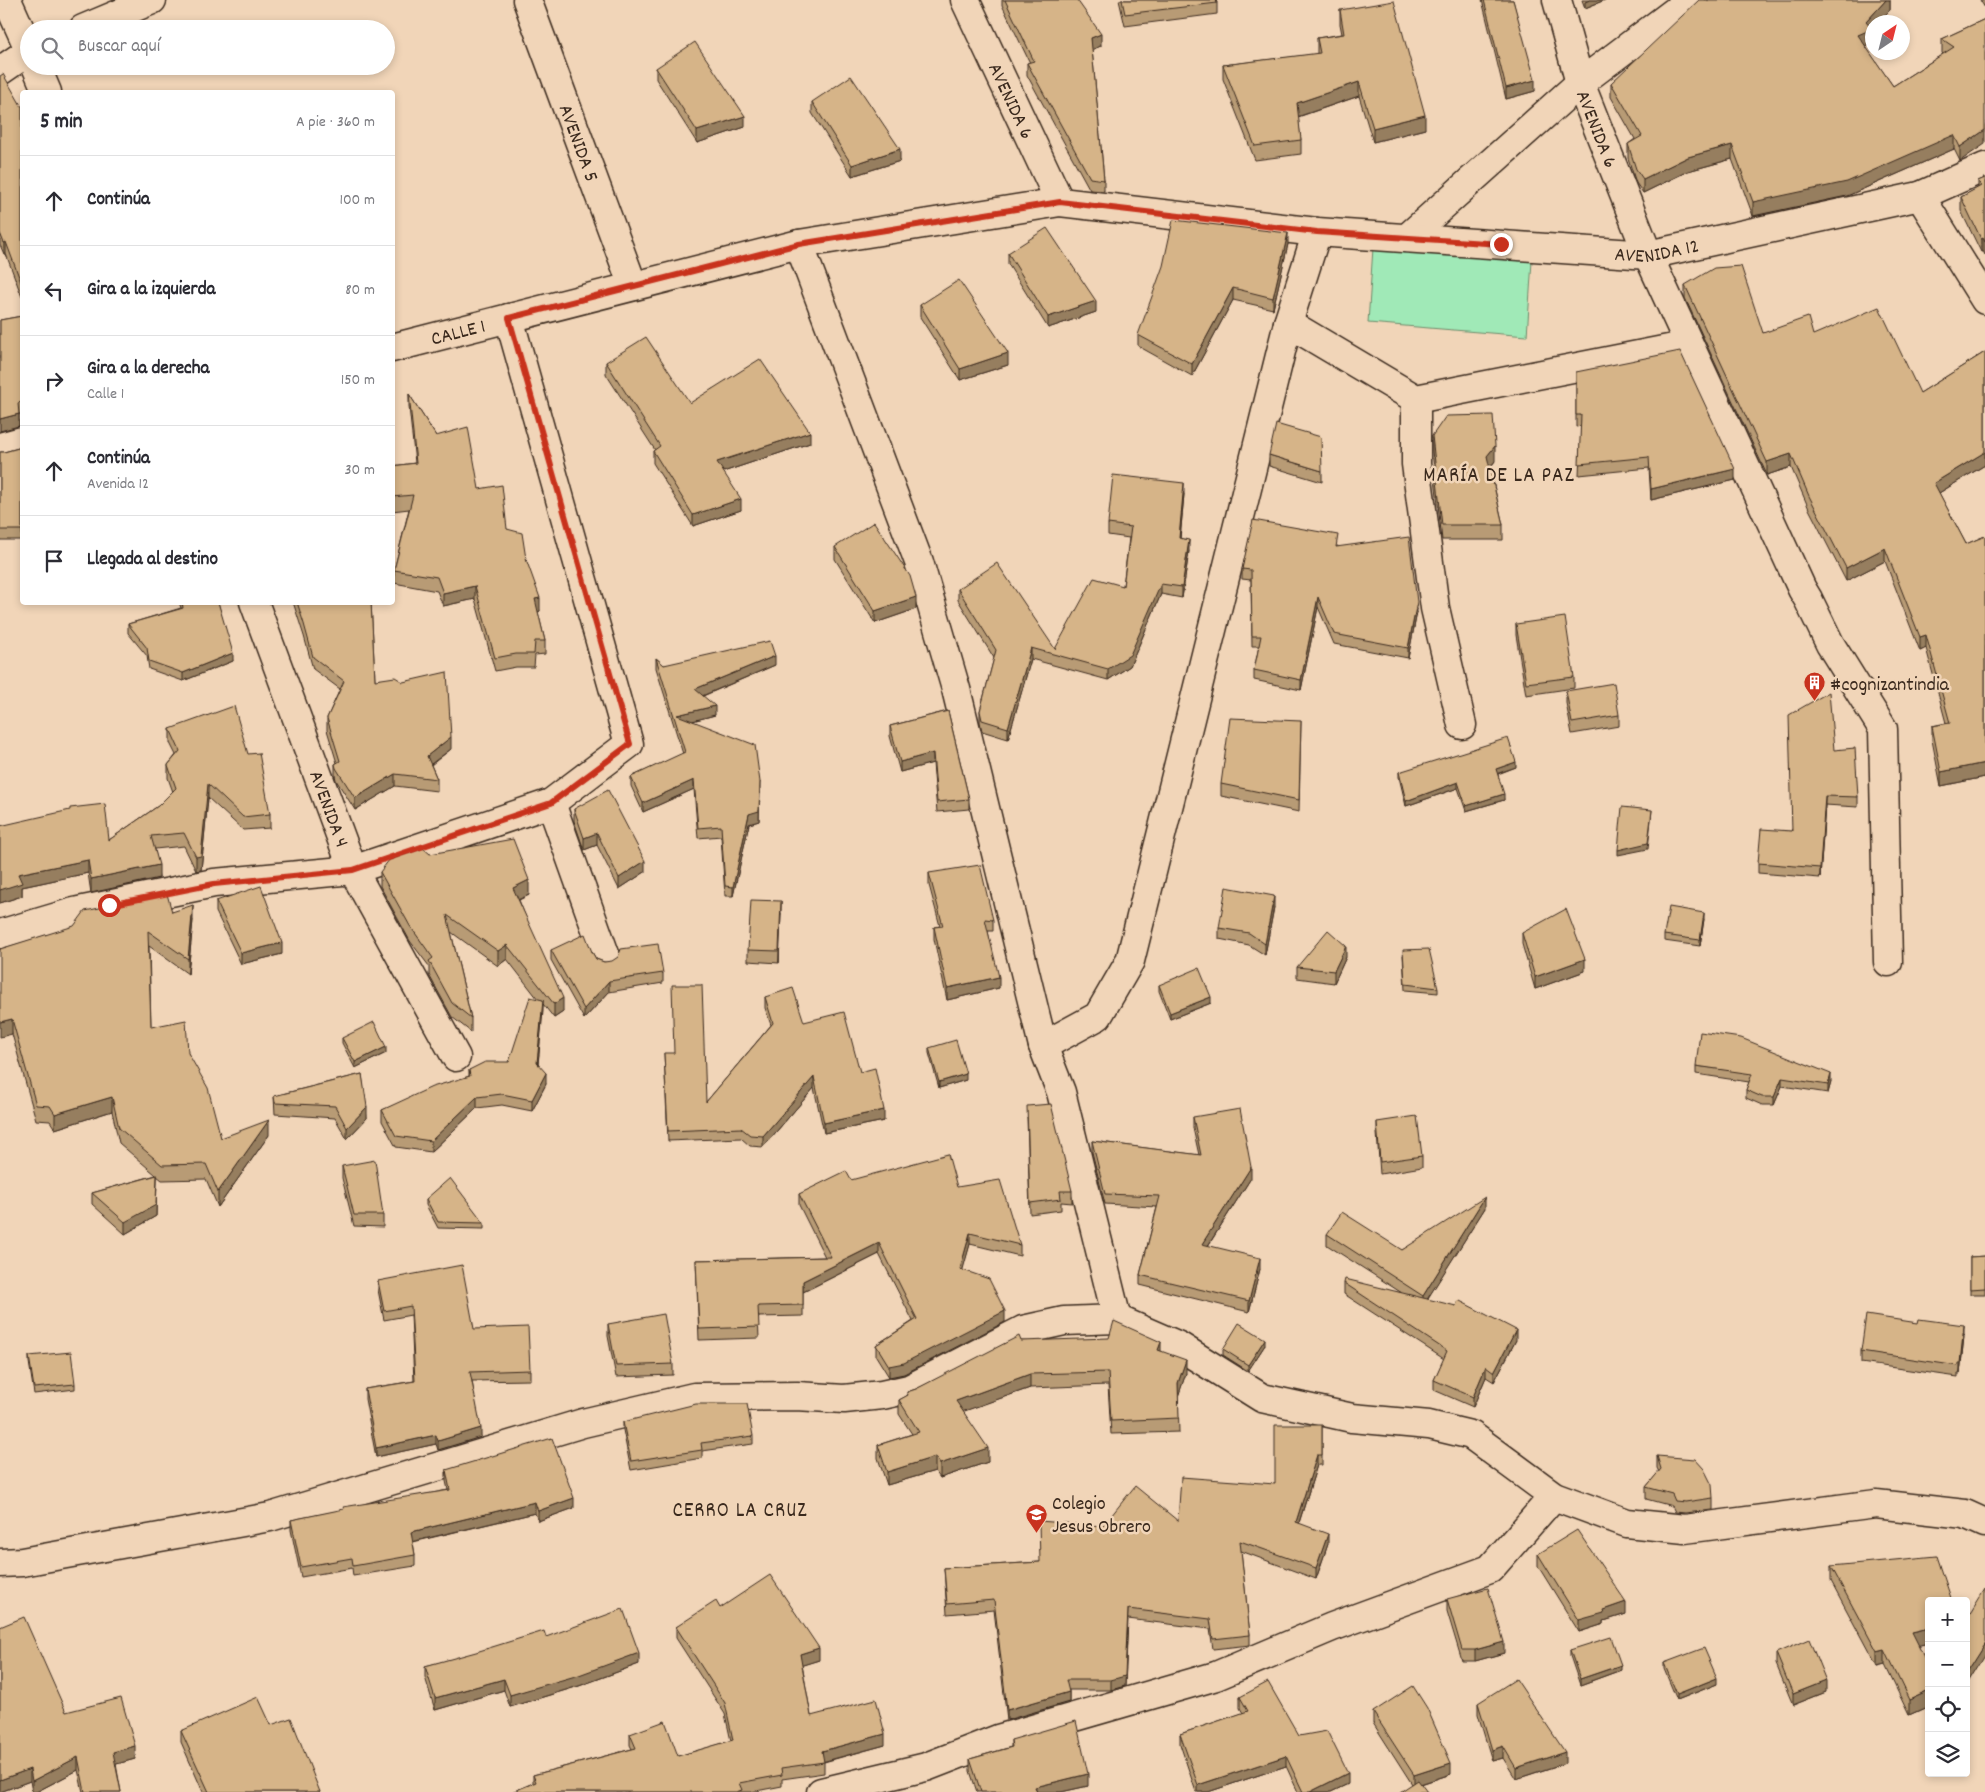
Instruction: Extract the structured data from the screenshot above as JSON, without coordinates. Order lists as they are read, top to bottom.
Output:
{
  "streets": {
    "street": [
      "AVENIDA 6",
      "AVENIDA 5",
      "AVENIDA 12",
      "CALLE 1",
      "AVENIDA 4"
    ]
  },
  "crossings": [
    ["AVENIDA 6", "AVENIDA 12"],
    ["AVENIDA 6", "CALLE 1"],
    ["AVENIDA 5", "CALLE 1"],
    ["AVENIDA 12", "CALLE 1"]
  ],
  "districts": ["MARÍA DE LA PAZ", "CERRO LA CRUZ"],
  "places": {
    "building": ["#cognizantindia"],
    "school or university": ["Colegio Jesus Obrero"]
  },
  "north": "top right",
  "page": {
    "search": "Buscar aquí",
    "heading": ["5 min", "A pie · 360 m"],
    "list": [
      ["Continúa", "100 m"],
      ["Gira a la izquierda", "80 m"],
      ["Gira a la derecha", "Calle 1", "150 m"],
      ["Continúa", "Avenida 12", "30 m"],
      "Llegada al destino"
    ],
    "map_buttons": ["+", "−"]
  }
}
